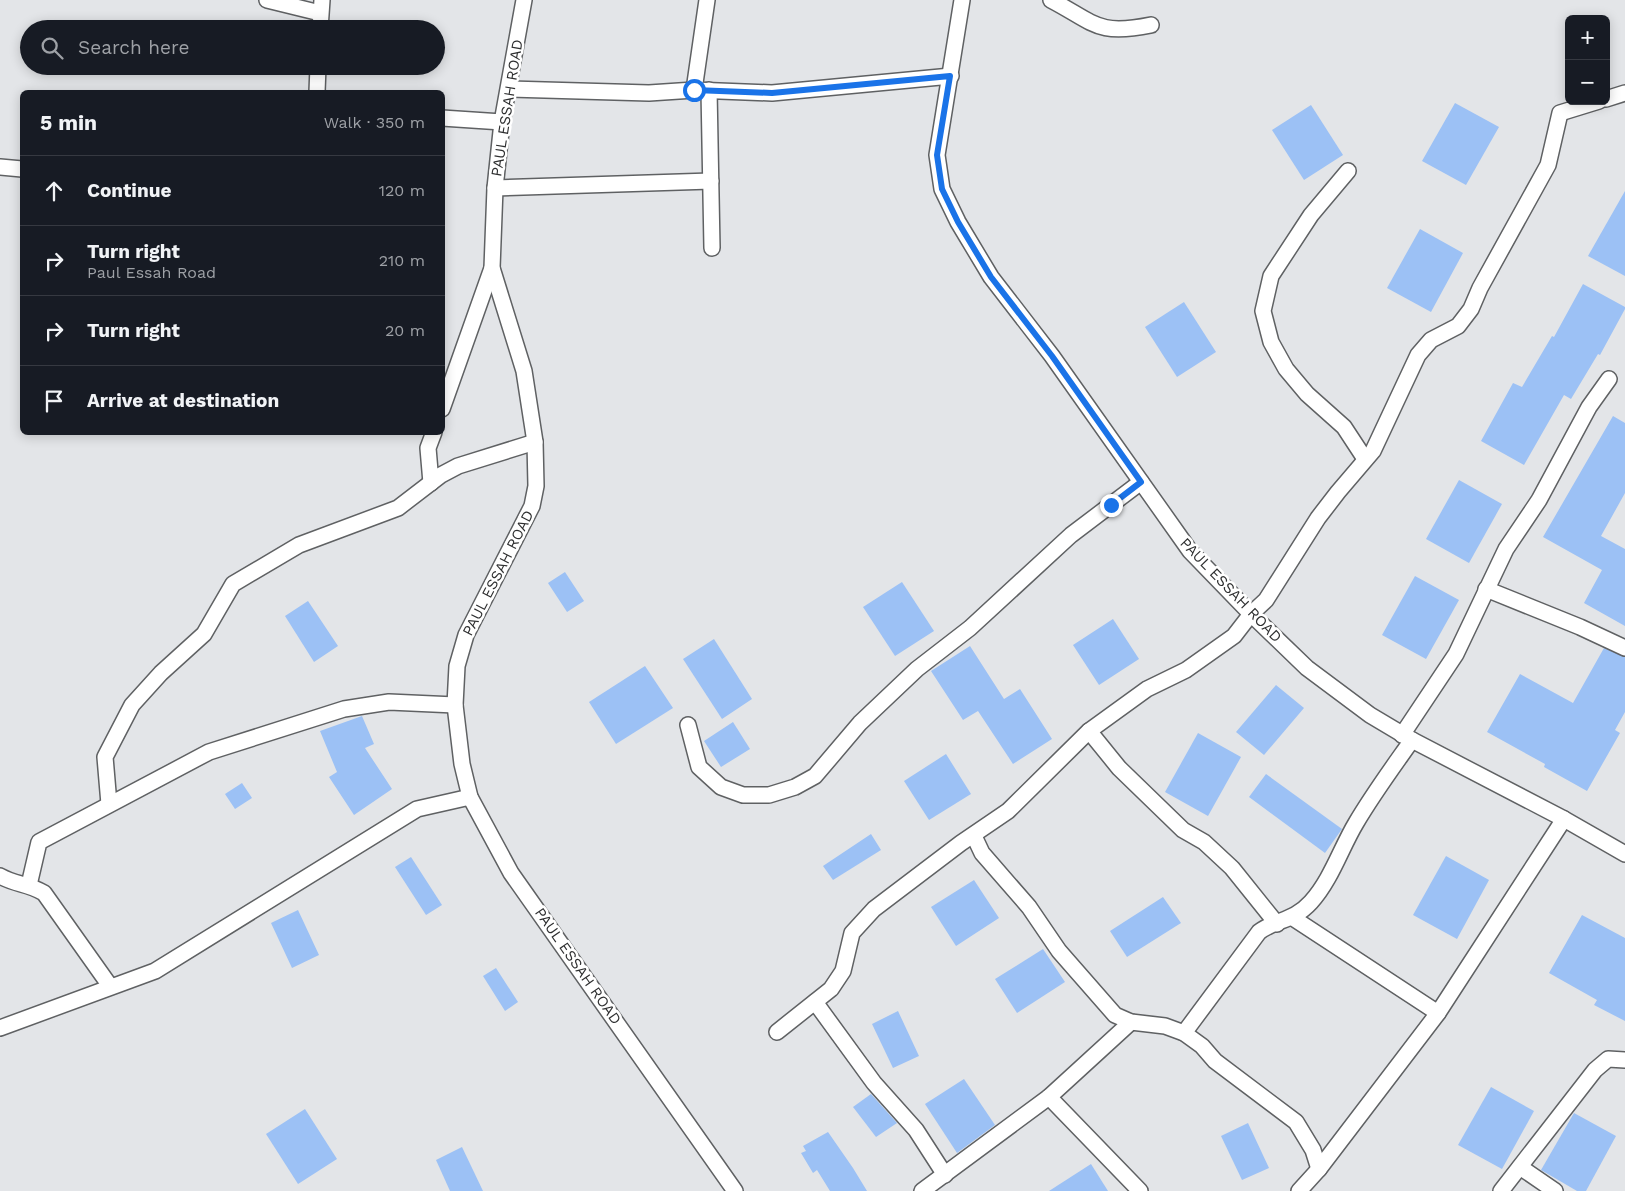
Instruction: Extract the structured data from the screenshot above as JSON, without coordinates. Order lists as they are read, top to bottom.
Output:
{
  "streets": {
    "street": ["PAUL ESSAH ROAD"]
  },
  "page": {
    "map_buttons": ["+", "−"],
    "search": "Search here",
    "heading": ["5 min", "Walk · 350 m"],
    "list": [
      ["Continue", "120 m"],
      ["Turn right", "Paul Essah Road", "210 m"],
      ["Turn right", "20 m"],
      "Arrive at destination"
    ]
  }
}
